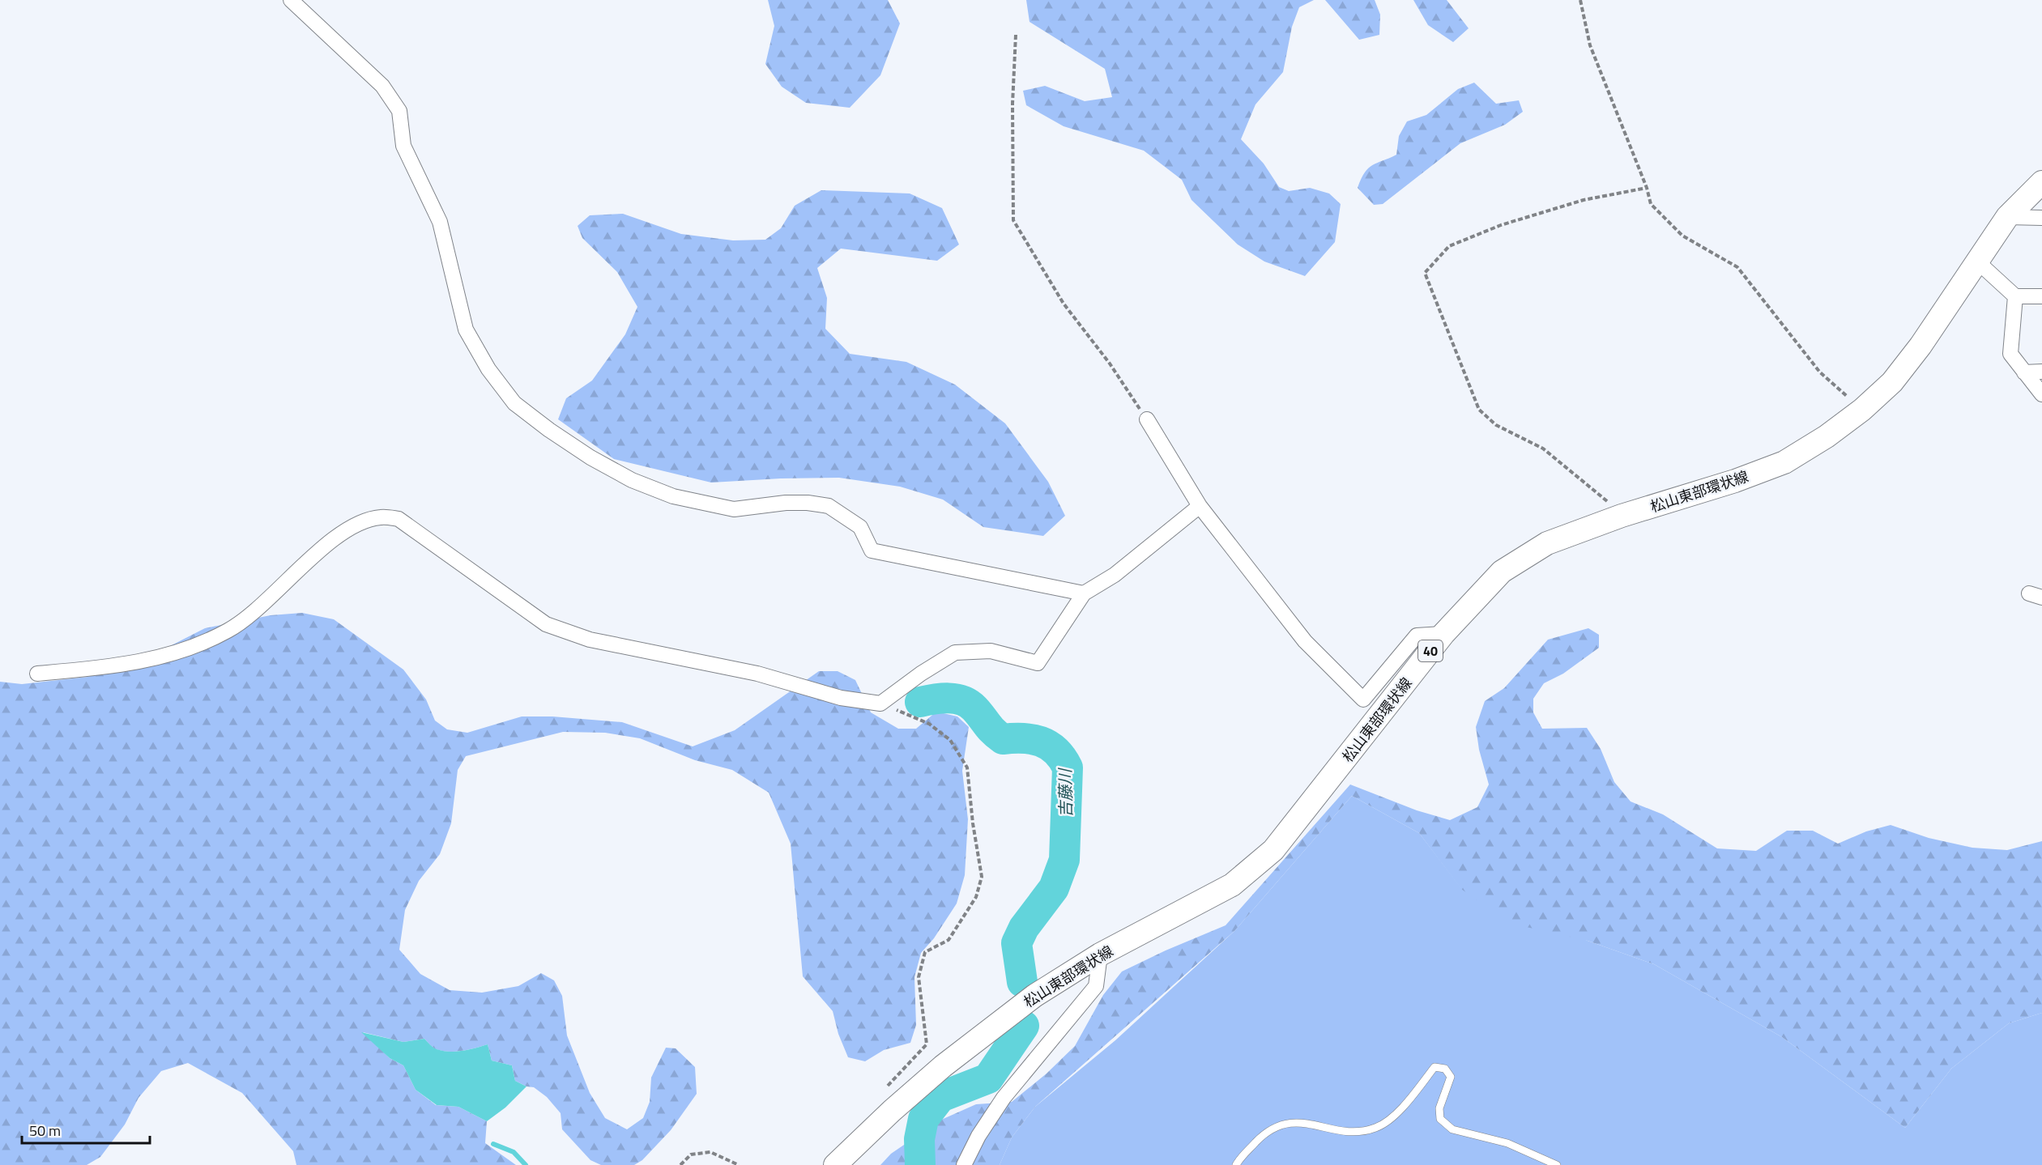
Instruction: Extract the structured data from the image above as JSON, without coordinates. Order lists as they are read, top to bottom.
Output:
{
  "streets": {
    "main road": ["松山東部環状線", "40"]
  },
  "water": ["吉藤川"],
  "scale_bar": "50 m"
}
